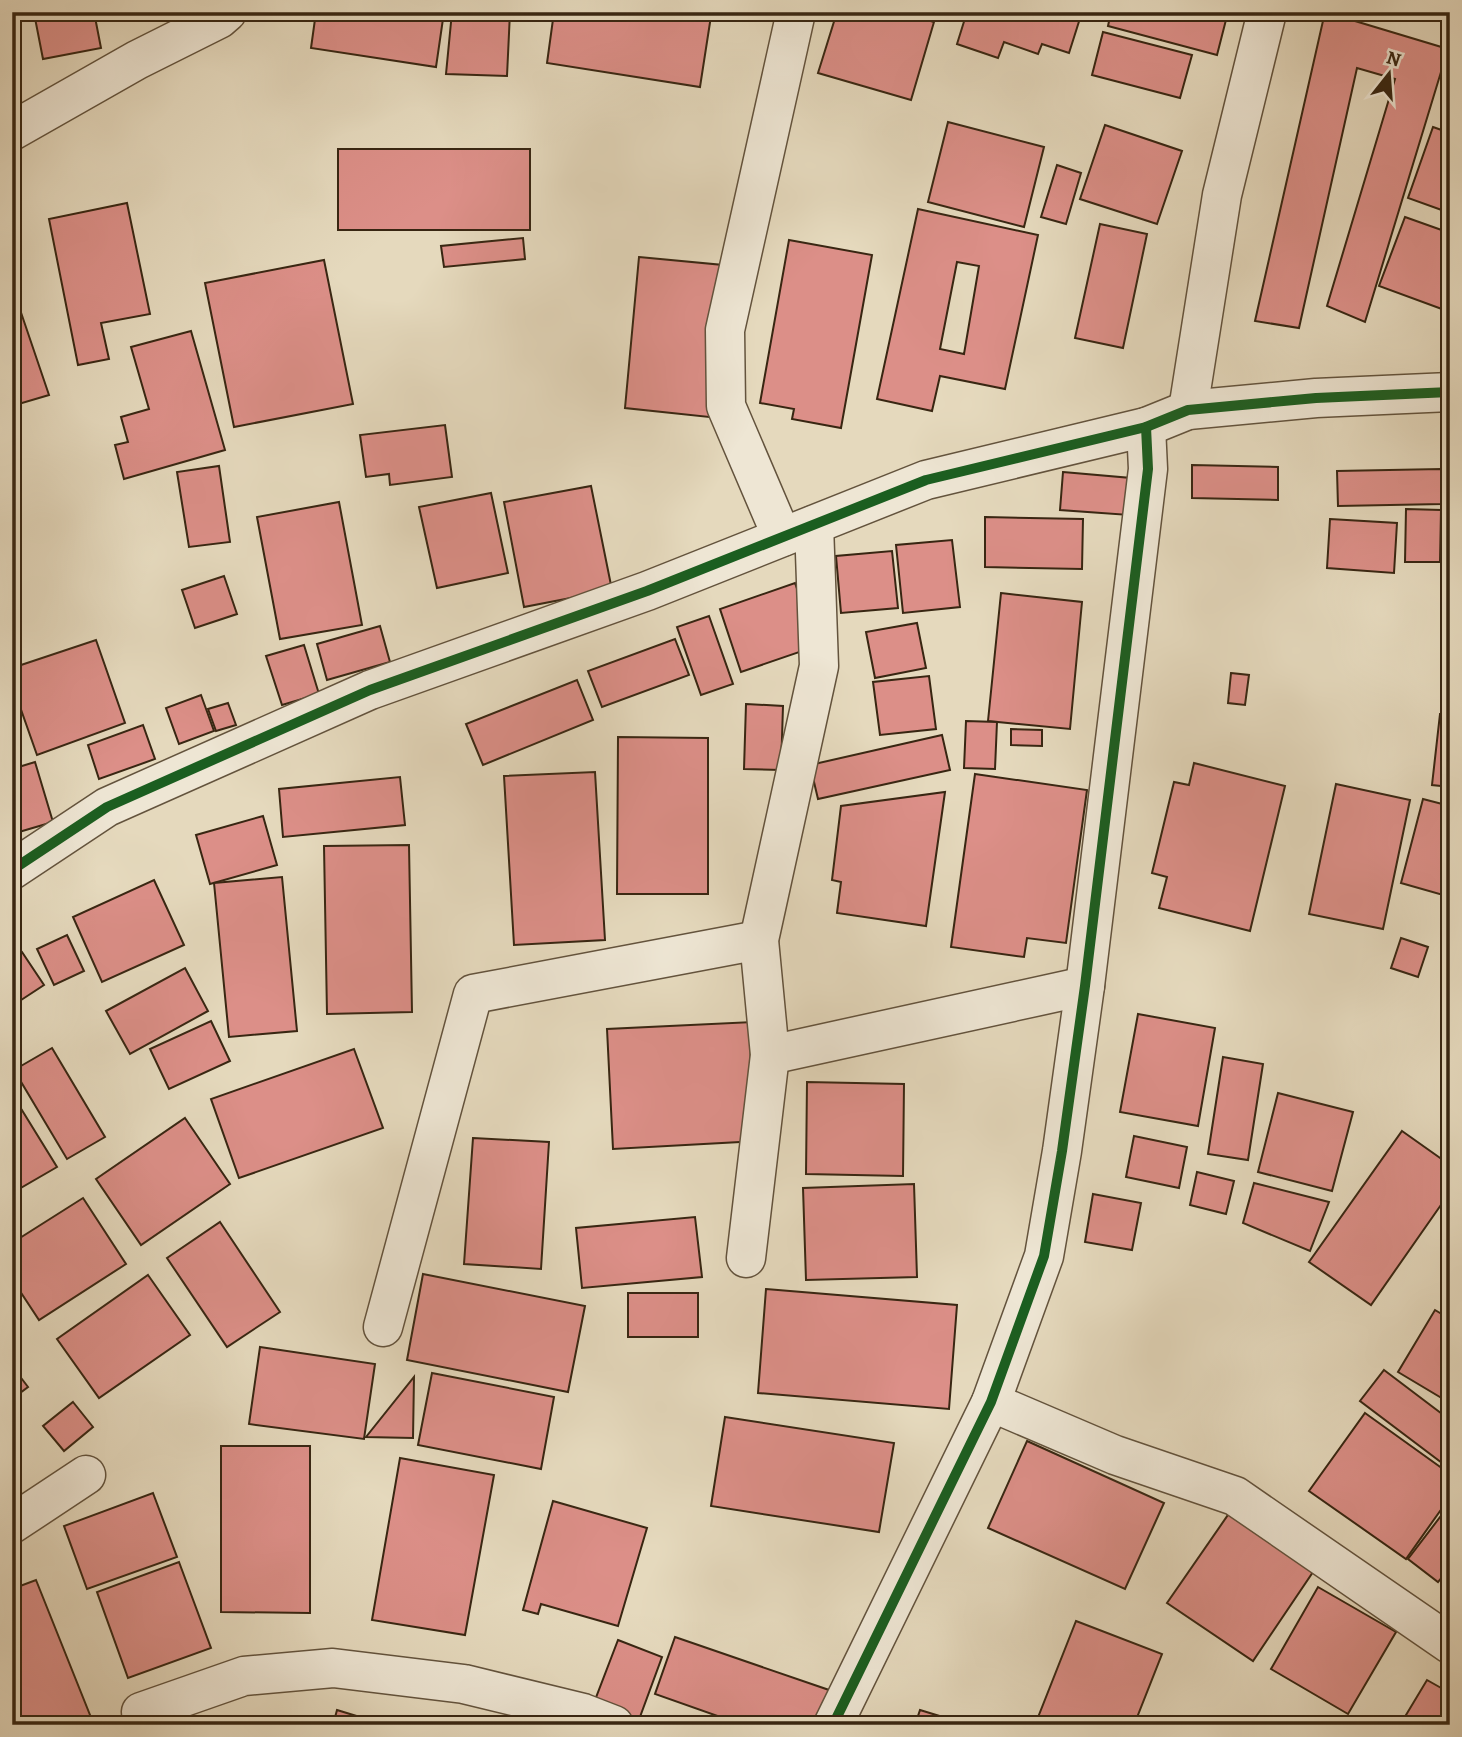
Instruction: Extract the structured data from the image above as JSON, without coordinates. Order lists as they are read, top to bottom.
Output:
{
  "north": "top"
}
